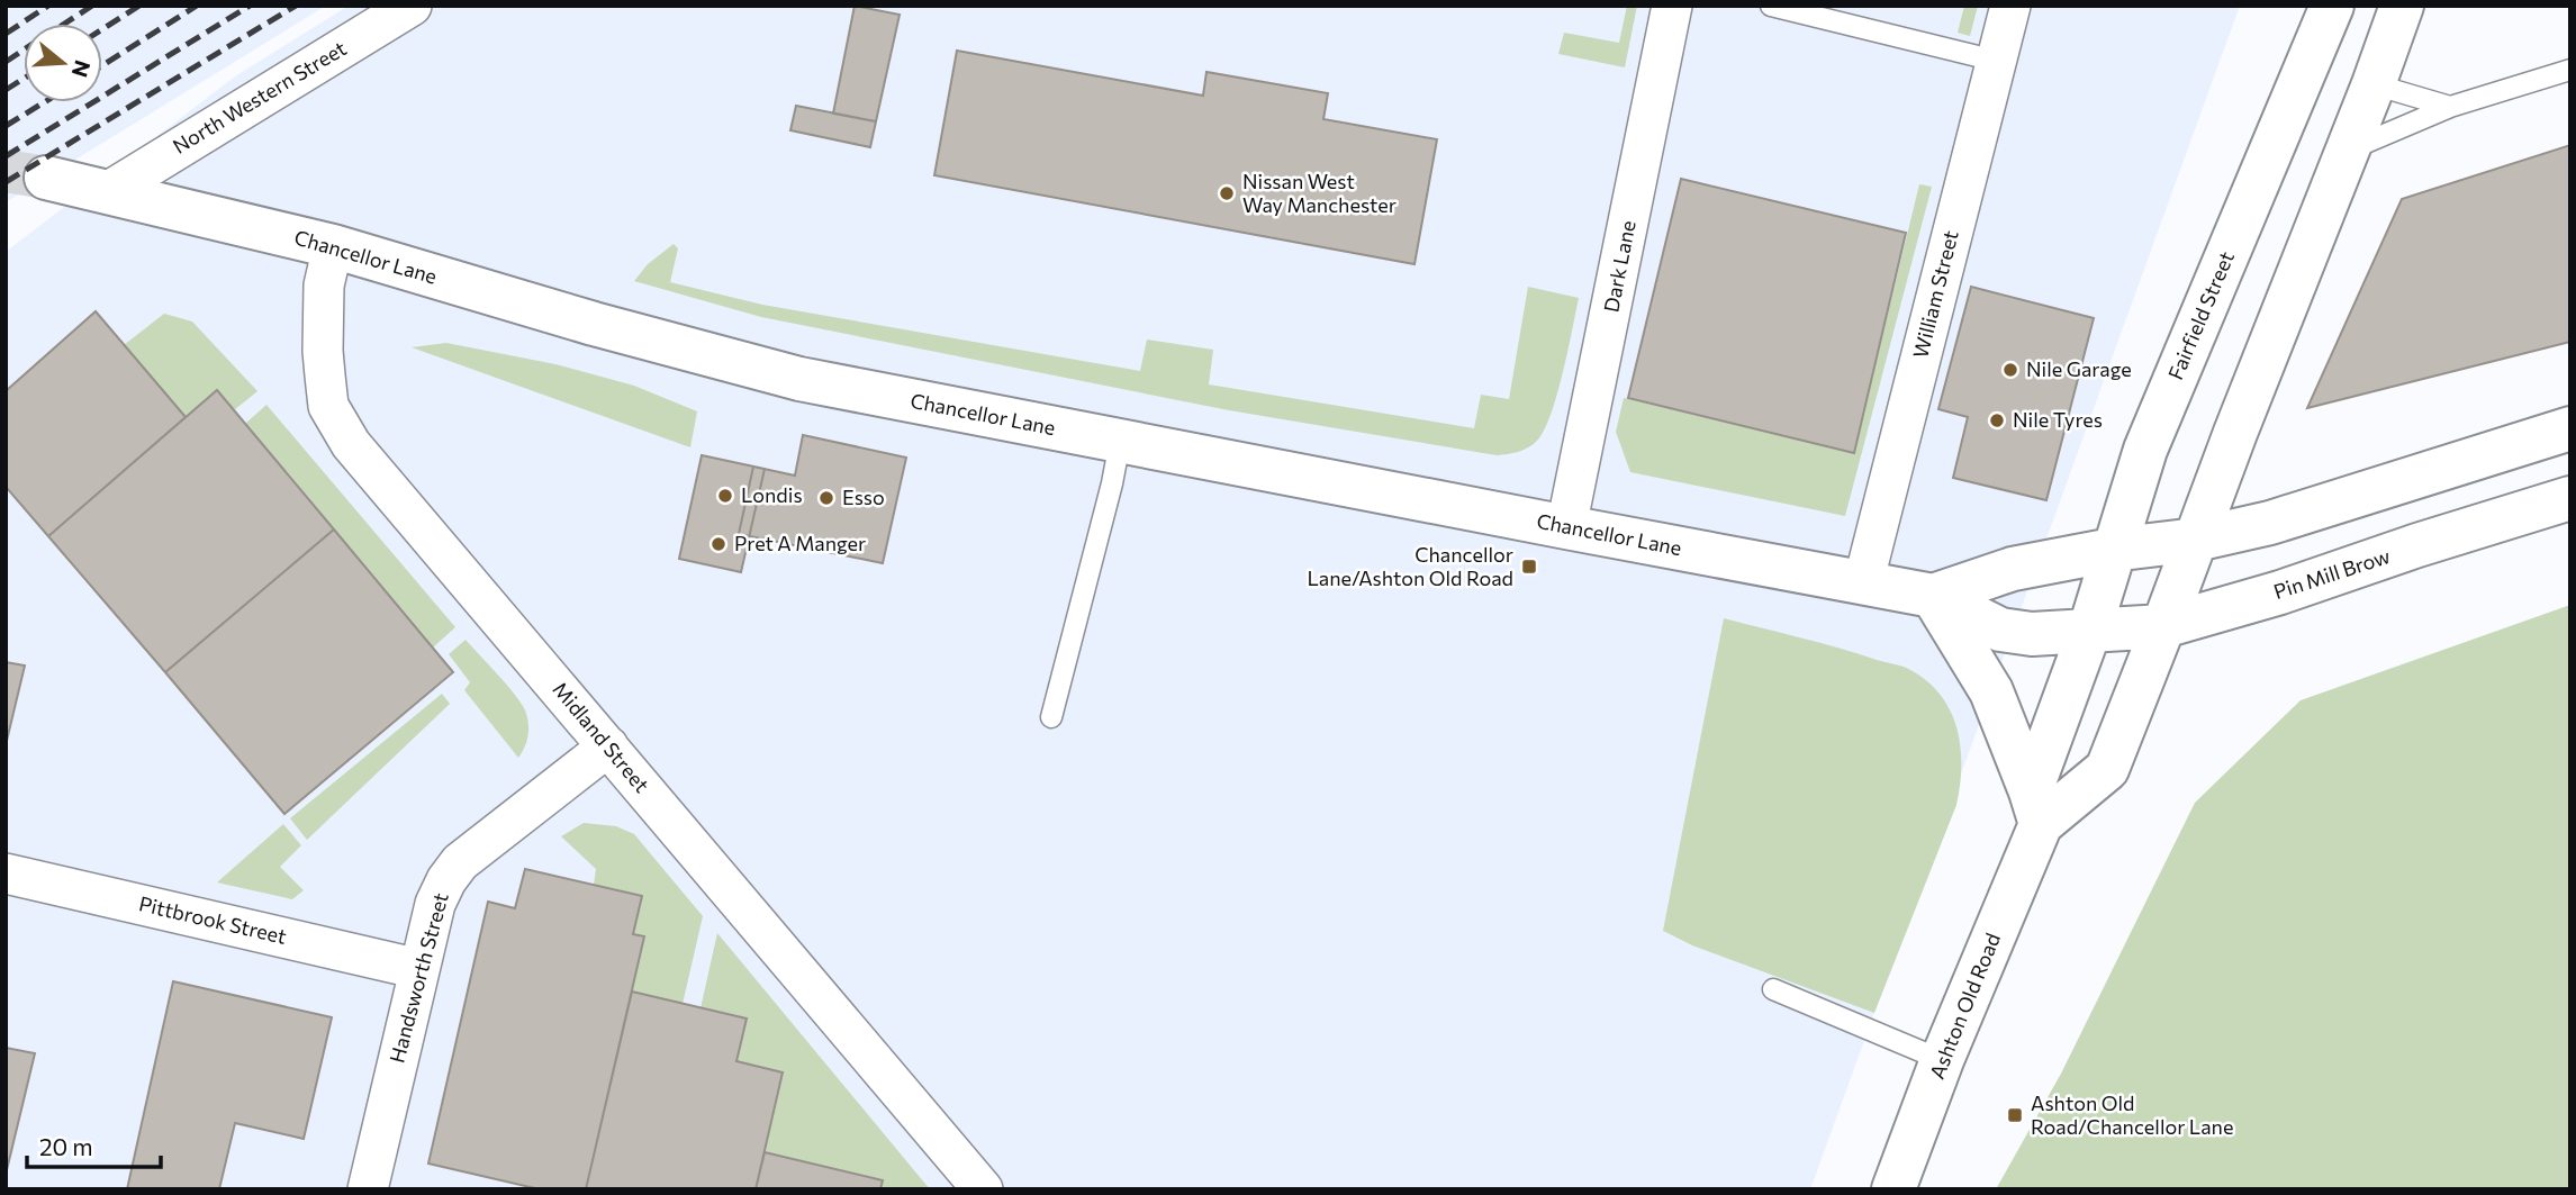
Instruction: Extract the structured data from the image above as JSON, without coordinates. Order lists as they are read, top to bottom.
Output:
{
  "streets": {
    "highway": [
      "Chancellor Lane",
      "Fairfield Street",
      "Pin Mill Brow",
      "Ashton Old Road"
    ],
    "street": [
      "North Western Street",
      "Dark Lane",
      "William Street",
      "Midland Street",
      "Pittbrook Street",
      "Handsworth Street"
    ]
  },
  "crossings": [
    ["North Western Street", "Chancellor Lane"],
    ["Chancellor Lane", "Dark Lane"],
    ["Chancellor Lane", "William Street"],
    ["Chancellor Lane", "Fairfield Street"],
    ["Chancellor Lane", "Pin Mill Brow"],
    ["Chancellor Lane", "Midland Street"],
    ["Chancellor Lane", "Ashton Old Road"],
    ["Fairfield Street", "Pin Mill Brow"],
    ["Fairfield Street", "Ashton Old Road"],
    ["Pin Mill Brow", "Ashton Old Road"],
    ["Midland Street", "Handsworth Street"],
    ["Pittbrook Street", "Handsworth Street"]
  ],
  "places": {
    "other": [
      "Nissan West Way Manchester",
      "Nile Garage",
      "Nile Tyres",
      "Londis",
      "Esso",
      "Pret A Manger"
    ],
    "transit": ["Chancellor Lane/Ashton Old Road", "Ashton Old Road/Chancellor Lane"]
  },
  "scale_bar": "20 m",
  "north": "right"
}
